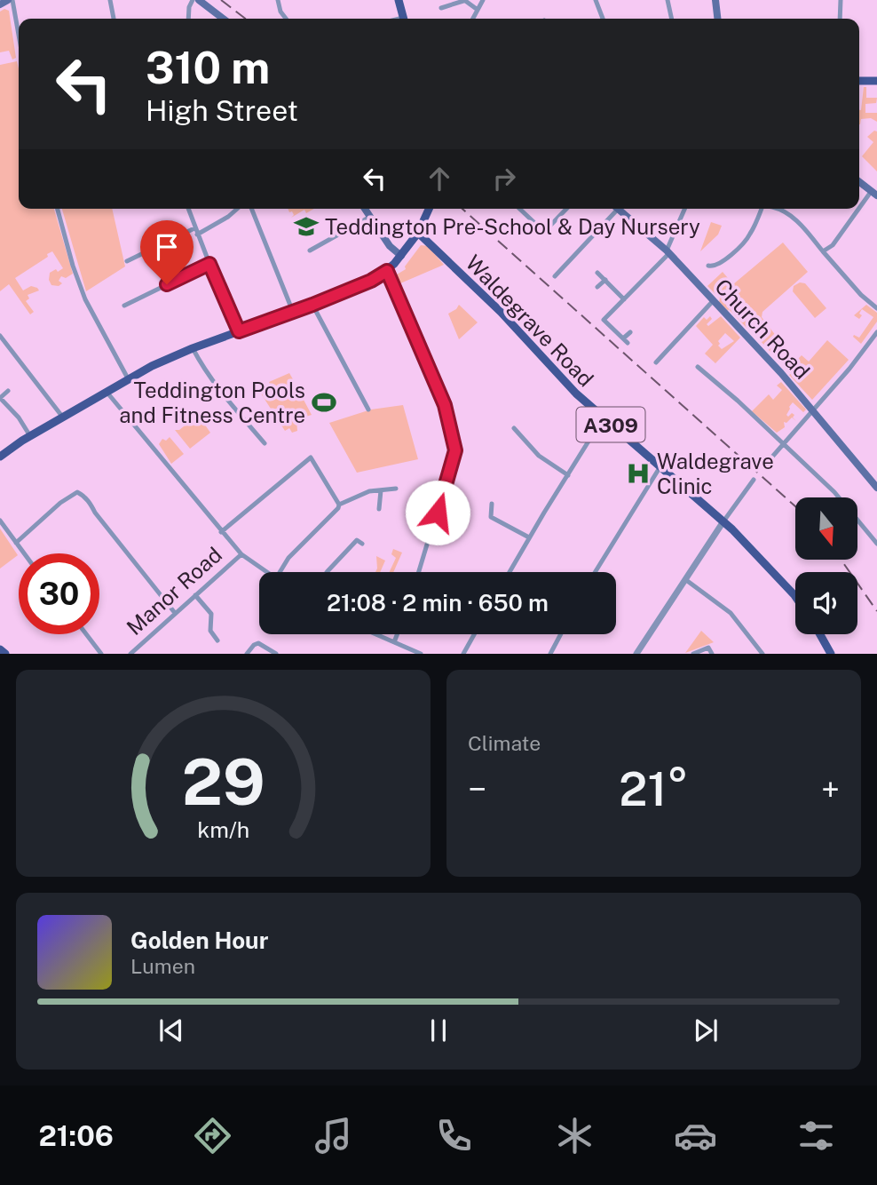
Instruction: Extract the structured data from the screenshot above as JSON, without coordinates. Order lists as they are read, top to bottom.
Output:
{
  "streets": {
    "main road": ["Waldegrave Road", "Church Road", "A309"],
    "street": ["Manor Road"]
  },
  "places": {
    "school or university": ["Teddington Pre-School & Day Nursery"],
    "sports": ["Teddington Pools and Fitness Centre"],
    "hospital": ["Waldegrave Clinic"]
  },
  "north": "bottom",
  "page": {
    "turn": ["310 m", "High Street"],
    "limit": "30",
    "trip": "21:08 · 2 min · 650 m",
    "tile": "Climate",
    "heat": ["−", "21°", "+"],
    "song": ["Golden Hour", "Lumen"],
    "tabs": "21:06",
    "gauge": ["29", "km/h"]
  }
}
